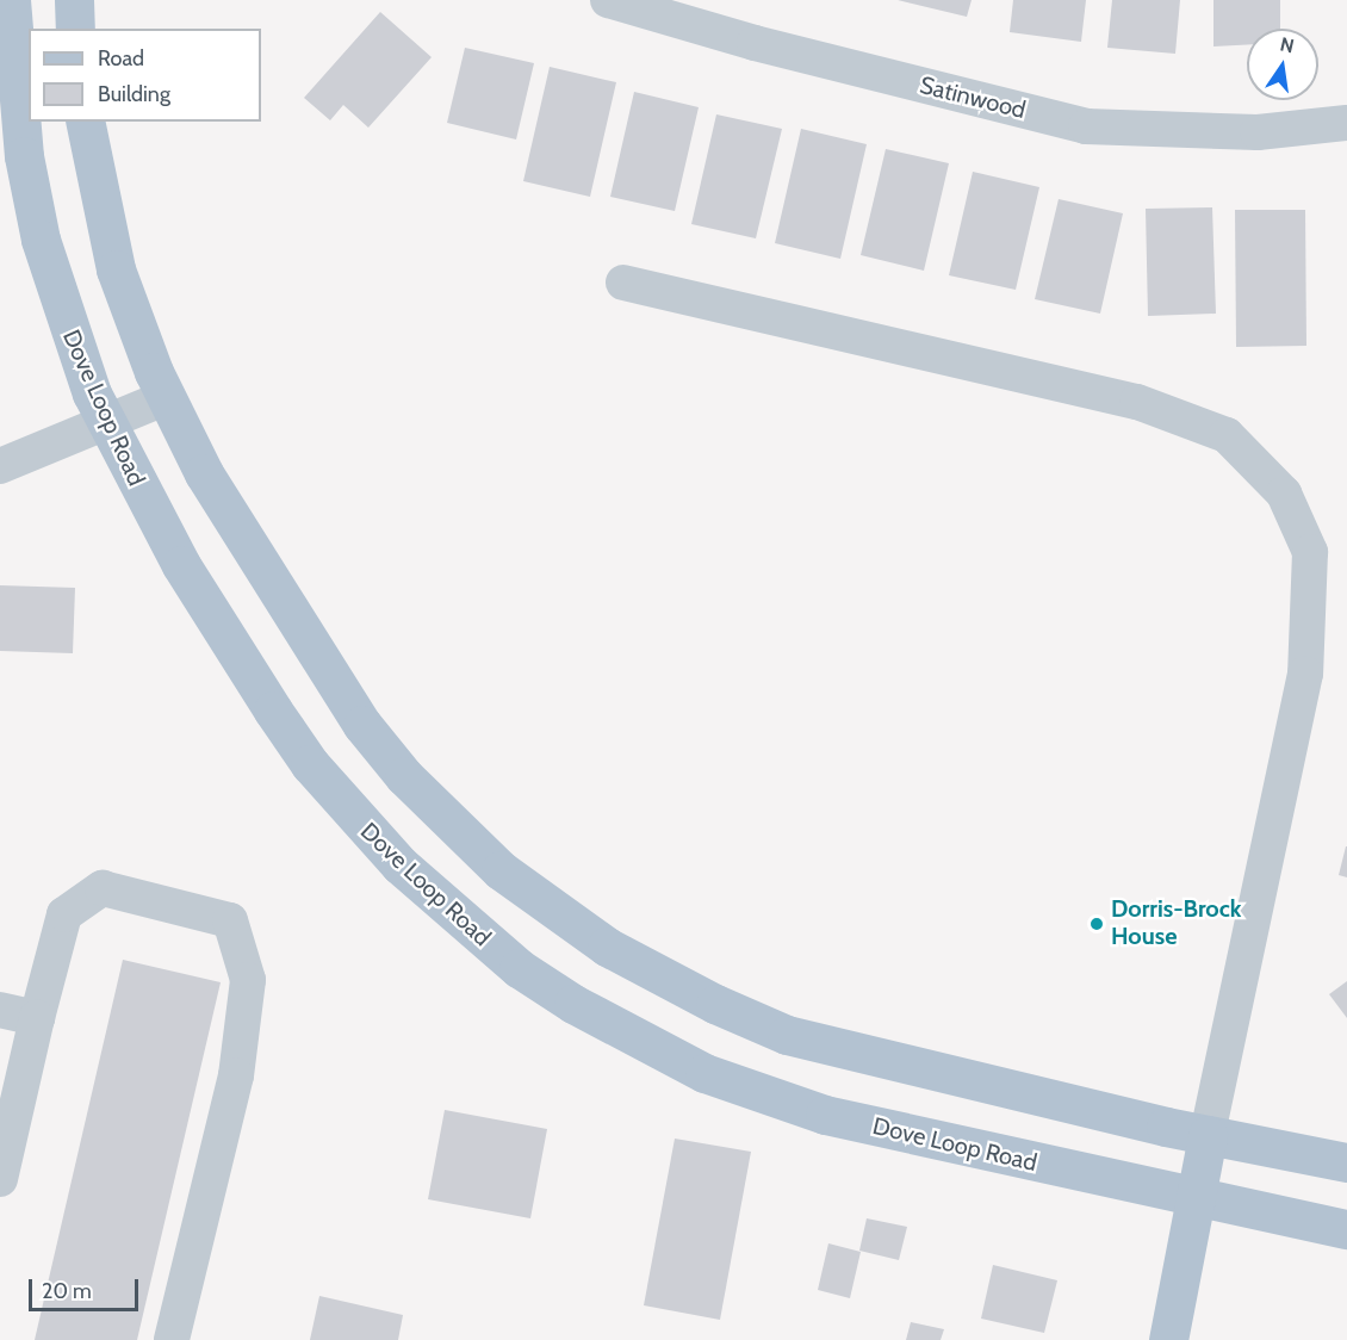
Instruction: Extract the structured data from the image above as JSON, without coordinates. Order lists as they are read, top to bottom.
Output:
{
  "streets": {
    "main road": ["Dove Loop Road"],
    "street": ["Satinwood"]
  },
  "places": ["Dorris-Brock House"],
  "legend": ["Road", "Building"],
  "scale_bar": "20 m",
  "north": "top"
}
